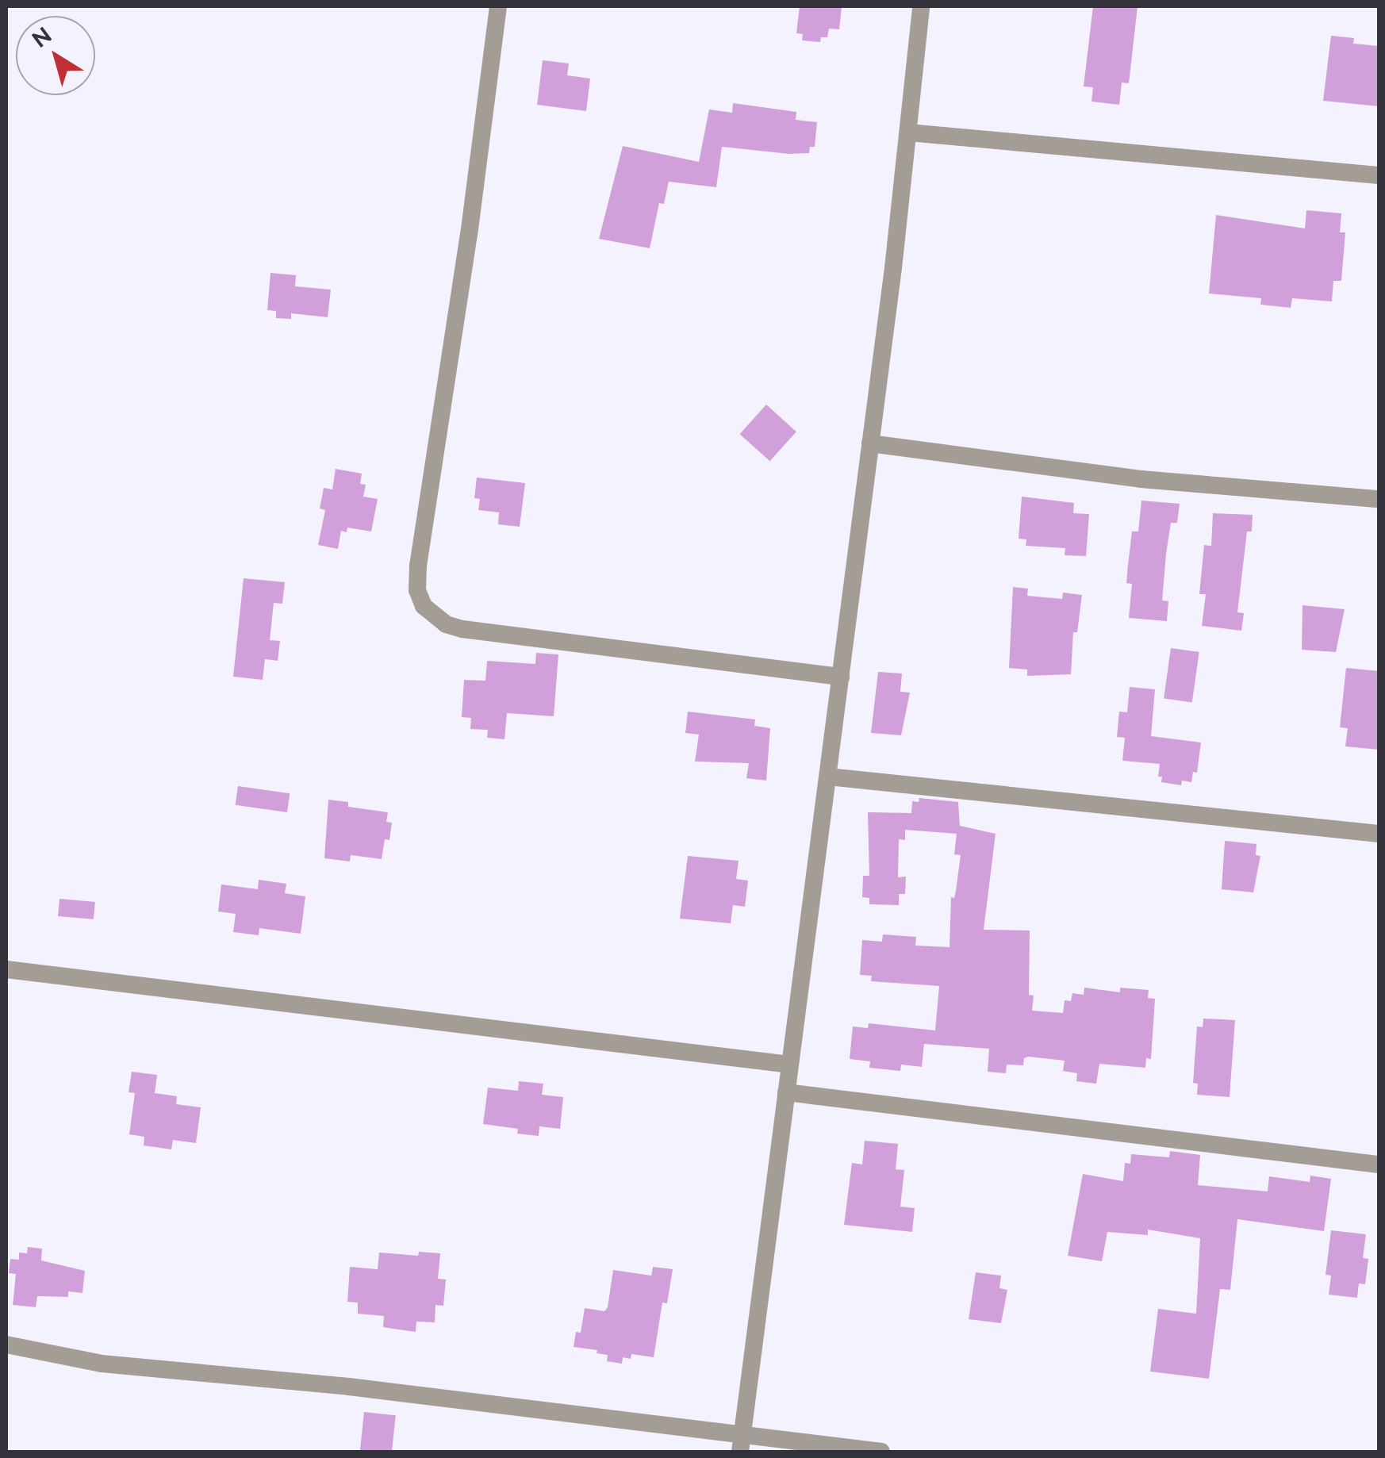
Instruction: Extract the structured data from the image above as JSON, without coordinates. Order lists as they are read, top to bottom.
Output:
{
  "north": "top left"
}
